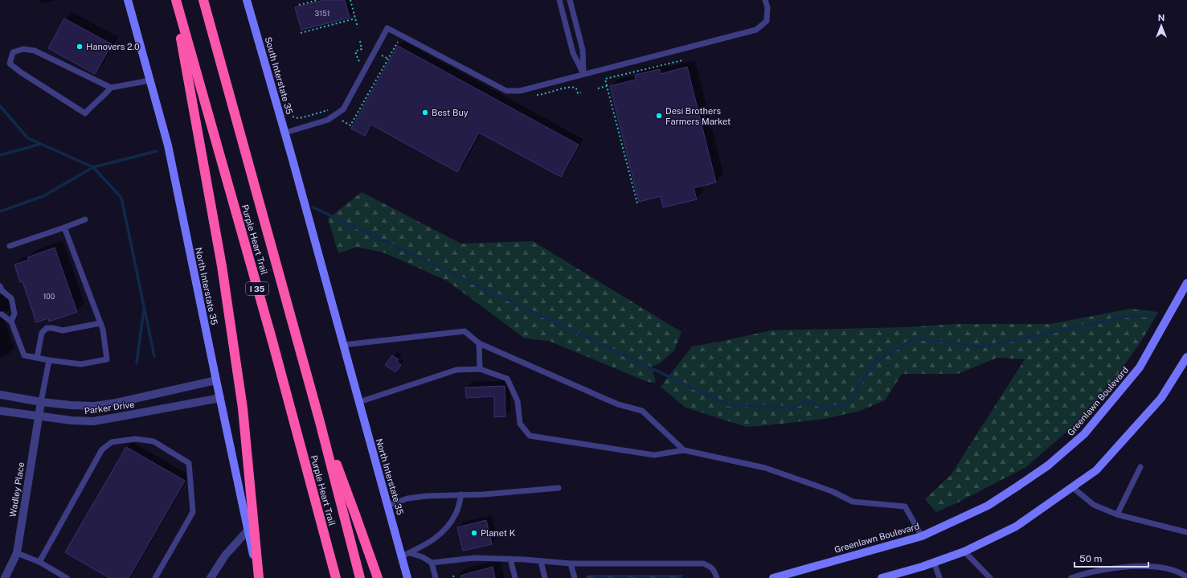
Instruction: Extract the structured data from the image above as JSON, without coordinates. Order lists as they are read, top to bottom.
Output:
{
  "streets": {
    "highway": ["Purple Heart Trail", "I 35"],
    "main road": ["South Interstate 35", "North Interstate 35", "Greenlawn Boulevard"],
    "street": ["Parker Drive", "Wadley Place"]
  },
  "crossings": [
    ["South Interstate 35", "North Interstate 35"],
    ["North Interstate 35", "Parker Drive"],
    ["Parker Drive", "Wadley Place"]
  ],
  "places": [
    "Hanovers 2.0",
    "Best Buy",
    "Desi Brothers Farmers Market",
    "Planet K"
  ],
  "house_numbers": ["3151", "100"],
  "scale_bar": "50 m",
  "north": "top"
}
